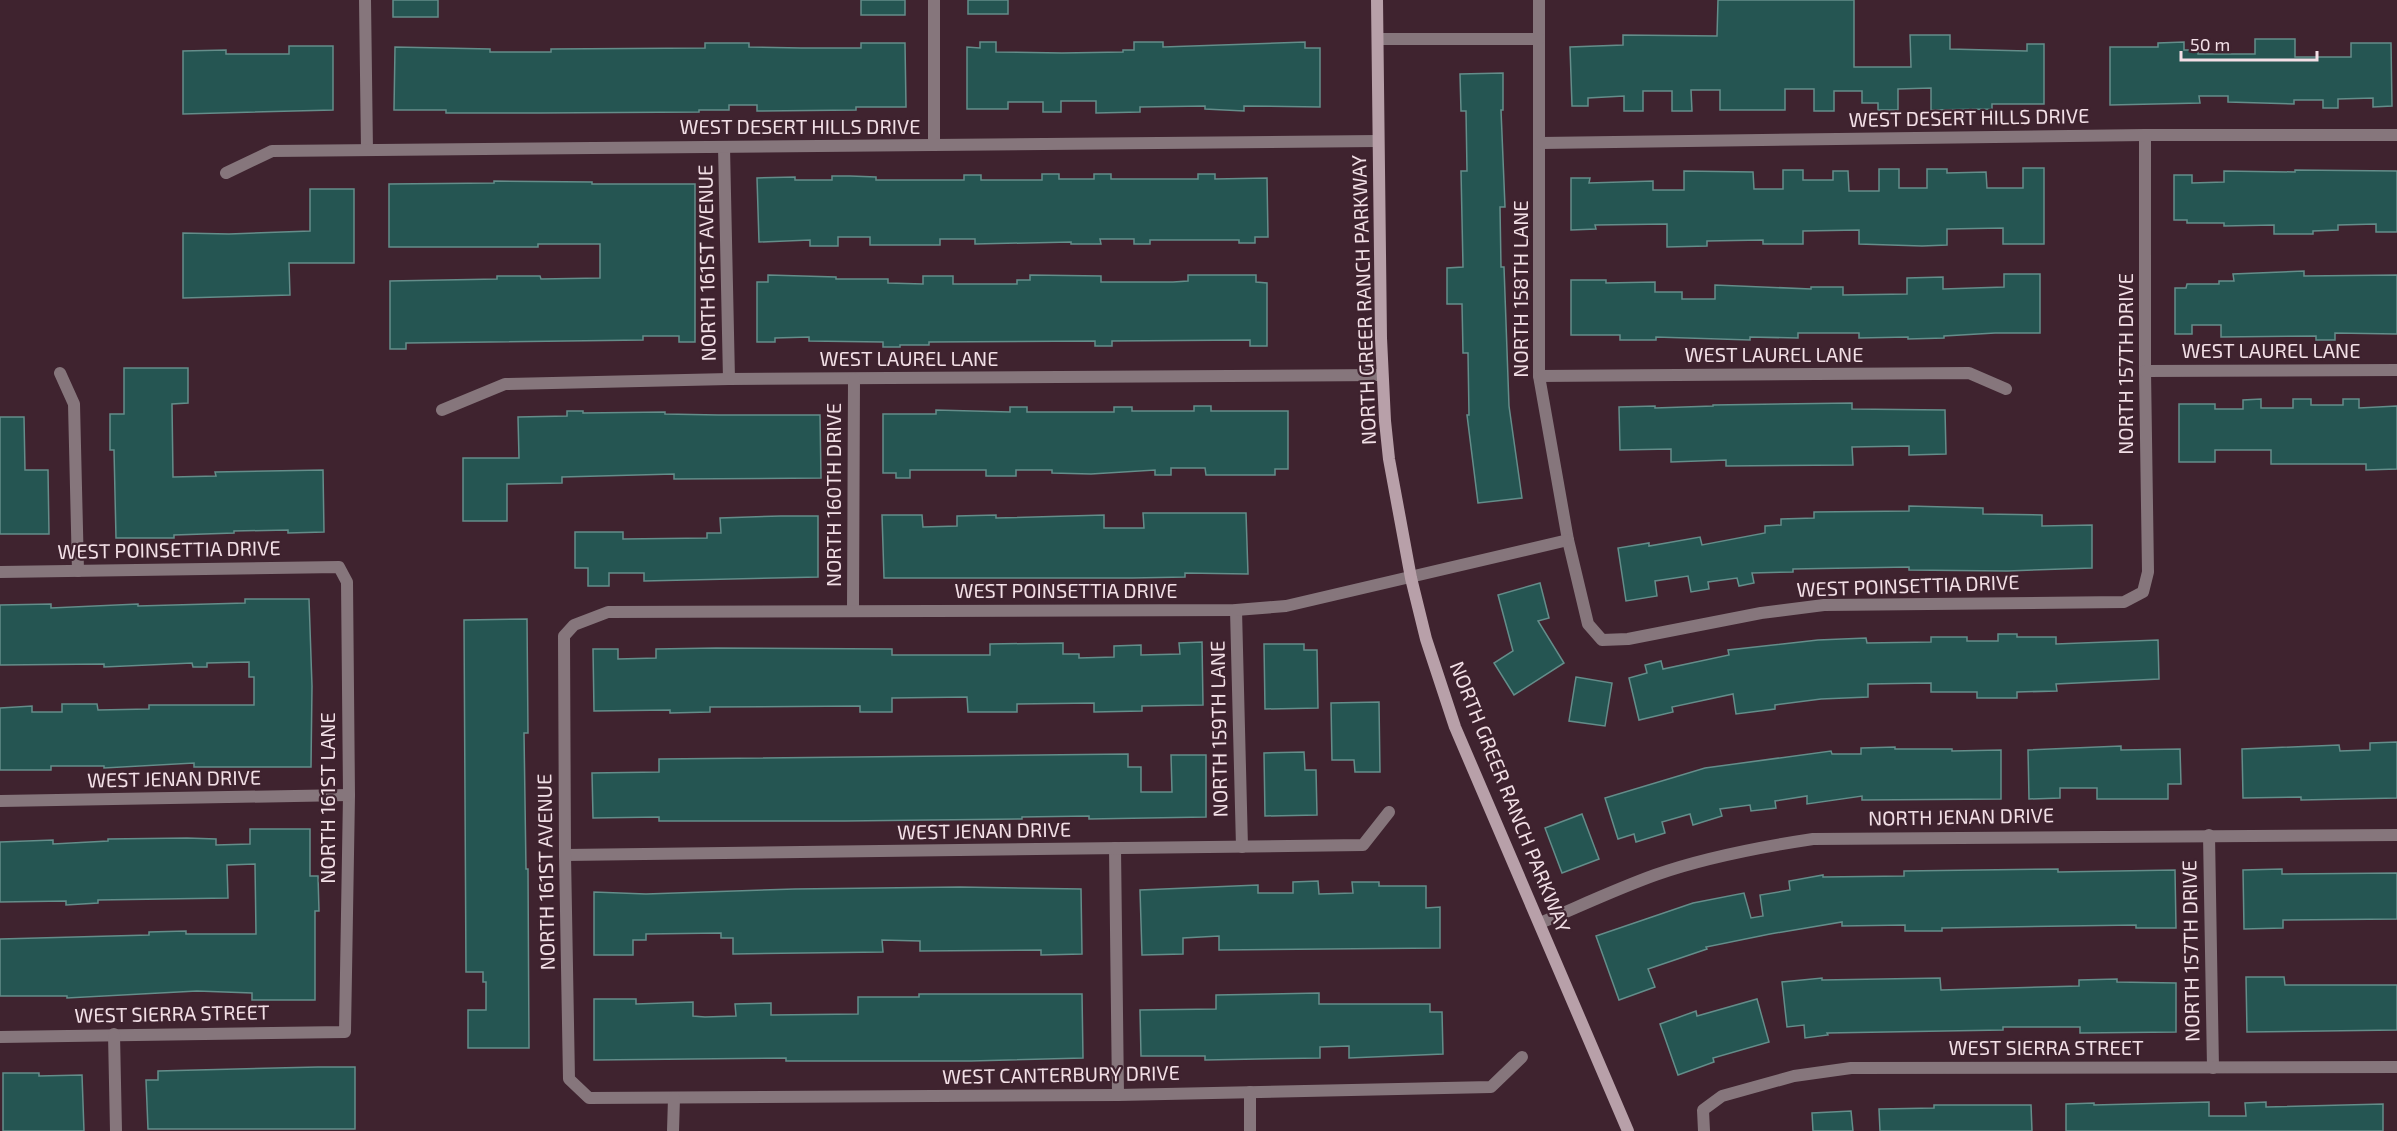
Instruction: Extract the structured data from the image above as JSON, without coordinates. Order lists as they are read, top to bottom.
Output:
{
  "streets": {
    "street": [
      "WEST DESERT HILLS DRIVE",
      "NORTH 161ST AVENUE",
      "NORTH 158TH LANE",
      "NORTH GREER RANCH PARKWAY",
      "WEST LAUREL LANE",
      "NORTH 157TH DRIVE",
      "NORTH 160TH DRIVE",
      "WEST POINSETTIA DRIVE",
      "NORTH 159TH LANE",
      "WEST JENAN DRIVE",
      "NORTH 161ST LANE",
      "NORTH JENAN DRIVE",
      "WEST SIERRA STREET",
      "WEST CANTERBURY DRIVE"
    ]
  },
  "crossings": [
    ["WEST DESERT HILLS DRIVE", "NORTH 161ST AVENUE"],
    ["WEST DESERT HILLS DRIVE", "NORTH 158TH LANE"],
    ["WEST DESERT HILLS DRIVE", "NORTH GREER RANCH PARKWAY"],
    ["WEST DESERT HILLS DRIVE", "NORTH 157TH DRIVE"],
    ["NORTH 161ST AVENUE", "WEST LAUREL LANE"],
    ["NORTH 161ST AVENUE", "WEST POINSETTIA DRIVE"],
    ["NORTH 161ST AVENUE", "WEST JENAN DRIVE"],
    ["NORTH 161ST AVENUE", "WEST CANTERBURY DRIVE"],
    ["NORTH 158TH LANE", "WEST LAUREL LANE"],
    ["NORTH 158TH LANE", "WEST POINSETTIA DRIVE"],
    ["NORTH GREER RANCH PARKWAY", "WEST LAUREL LANE"],
    ["NORTH GREER RANCH PARKWAY", "WEST POINSETTIA DRIVE"],
    ["NORTH GREER RANCH PARKWAY", "NORTH JENAN DRIVE"],
    ["WEST LAUREL LANE", "NORTH 157TH DRIVE"],
    ["WEST LAUREL LANE", "NORTH 160TH DRIVE"],
    ["NORTH 157TH DRIVE", "WEST POINSETTIA DRIVE"],
    ["NORTH 157TH DRIVE", "NORTH JENAN DRIVE"],
    ["NORTH 157TH DRIVE", "WEST SIERRA STREET"],
    ["NORTH 160TH DRIVE", "WEST POINSETTIA DRIVE"],
    ["WEST POINSETTIA DRIVE", "NORTH 159TH LANE"],
    ["WEST POINSETTIA DRIVE", "NORTH 161ST LANE"],
    ["NORTH 159TH LANE", "WEST JENAN DRIVE"],
    ["WEST JENAN DRIVE", "NORTH 161ST LANE"],
    ["NORTH 161ST LANE", "WEST SIERRA STREET"]
  ],
  "scale_bar": "50 m"
}
